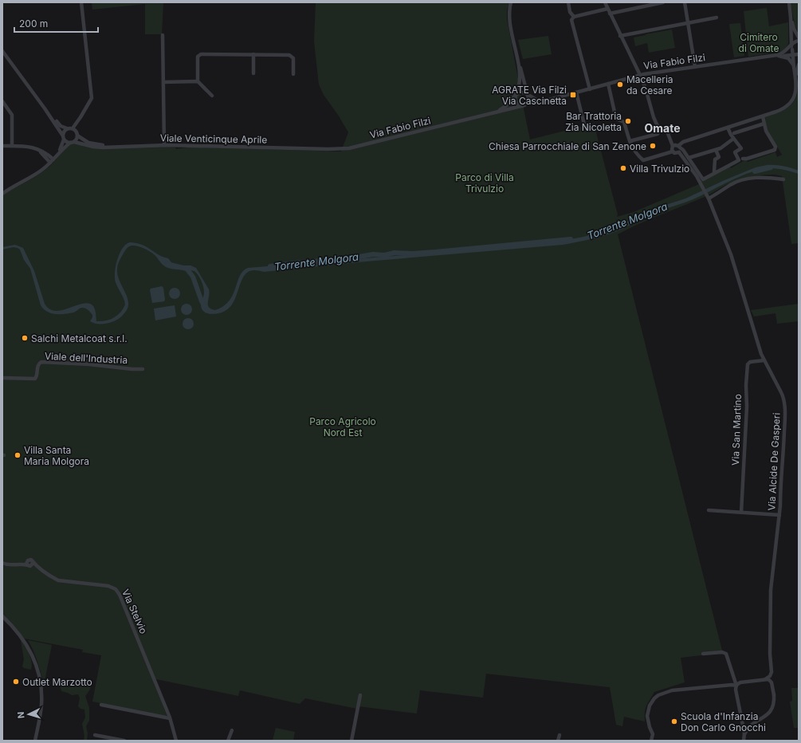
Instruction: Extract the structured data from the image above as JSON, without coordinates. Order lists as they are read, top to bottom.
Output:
{
  "streets": {
    "street": [
      "Via Fabio Filzi",
      "Viale Venticinque Aprile",
      "Viale dell'Industria",
      "Via San Martino",
      "Via Alcide De Gasperi",
      "Via Stelvio"
    ]
  },
  "crossings": [
    ["Via Fabio Filzi", "Viale Venticinque Aprile"],
    ["Via San Martino", "Via Alcide De Gasperi"]
  ],
  "districts": ["Omate"],
  "water": ["Torrente Molgora"],
  "parks": ["Cimitero di Omate", "Parco di Villa Trivulzio", "Parco Agricolo Nord Est"],
  "places": {
    "other": [
      "Macelleria da Cesare",
      "Bar Trattoria Zia Nicoletta",
      "Chiesa Parrocchiale di San Zenone",
      "Villa Trivulzio",
      "Salchi Metalcoat s.r.l.",
      "Villa Santa Maria Molgora",
      "Outlet Marzotto",
      "Scuola d'Infanzia Don Carlo Gnocchi"
    ],
    "transit": ["AGRATE Via Filzi Via Cascinetta"]
  },
  "scale_bar": "200 m",
  "north": "left"
}
